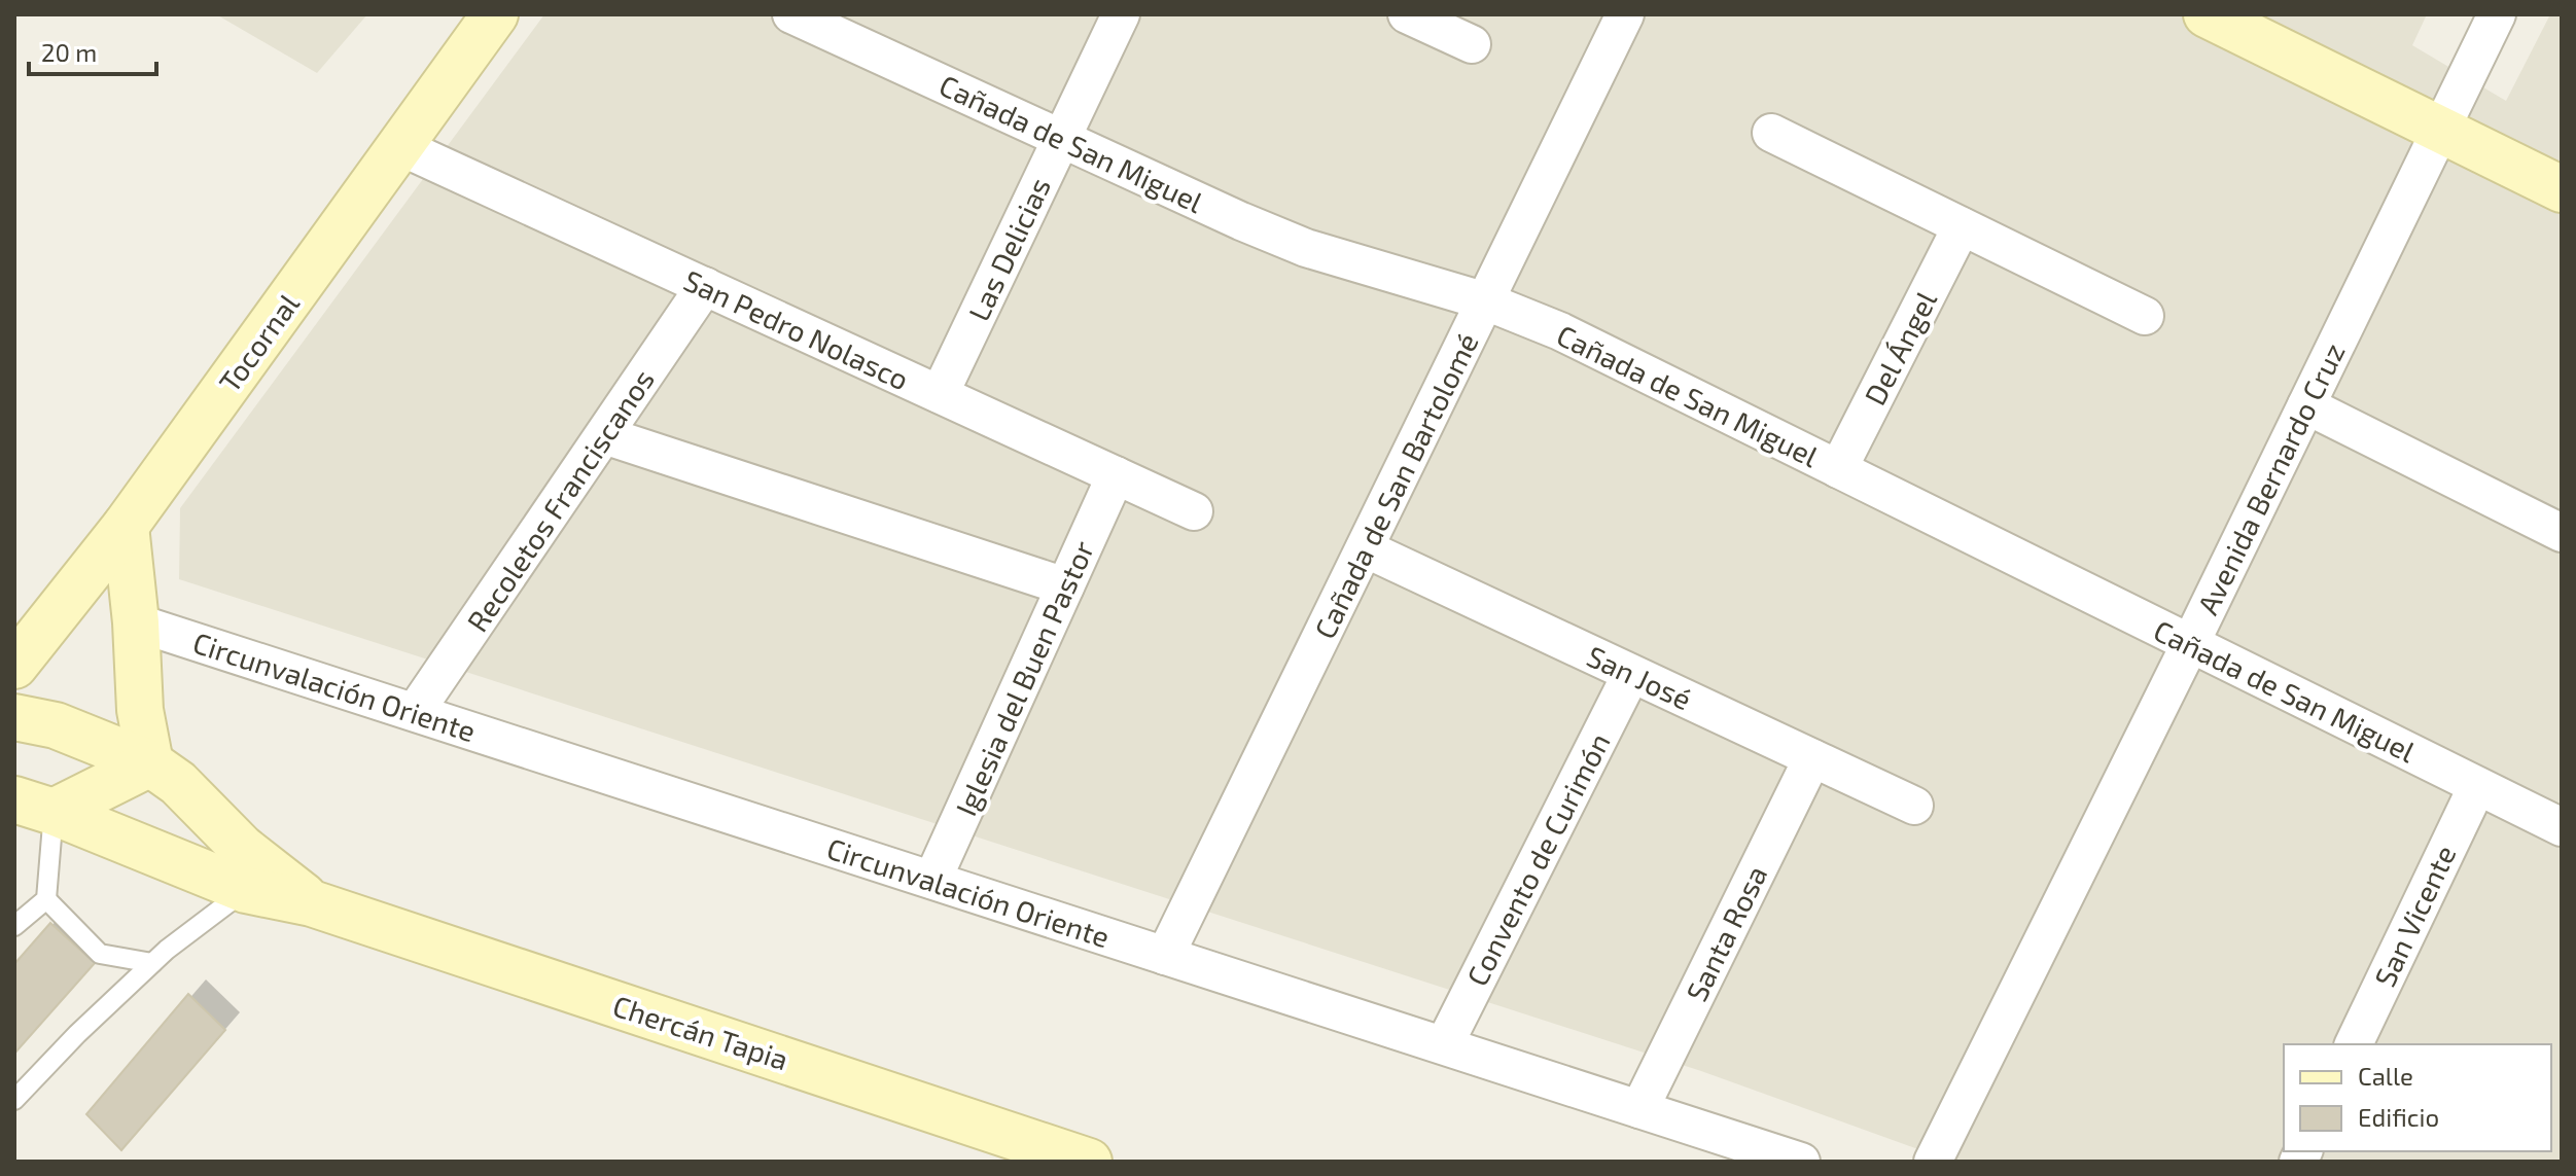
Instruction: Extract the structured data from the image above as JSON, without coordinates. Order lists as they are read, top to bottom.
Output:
{
  "streets": {
    "main road": ["Tocornal", "Chercán Tapia"],
    "street": [
      "Cañada de San Miguel",
      "Las Delicias",
      "San Pedro Nolasco",
      "Del Ángel",
      "Avenida Bernardo Cruz",
      "Cañada de San Bartolomé",
      "Recoletos Franciscanos",
      "San José",
      "Iglesia del Buen Pastor",
      "Circunvalación Oriente",
      "Convento de Curimón",
      "San Vicente",
      "Santa Rosa"
    ]
  },
  "crossings": [
    ["Cañada de San Miguel", "Las Delicias"],
    ["Cañada de San Miguel", "Del Ángel"],
    ["Cañada de San Miguel", "Avenida Bernardo Cruz"],
    ["Cañada de San Miguel", "Cañada de San Bartolomé"],
    ["Cañada de San Miguel", "San Vicente"],
    ["Las Delicias", "San Pedro Nolasco"],
    ["San Pedro Nolasco", "Tocornal"],
    ["San Pedro Nolasco", "Recoletos Franciscanos"],
    ["San Pedro Nolasco", "Iglesia del Buen Pastor"],
    ["Cañada de San Bartolomé", "San José"],
    ["Cañada de San Bartolomé", "Circunvalación Oriente"],
    ["Recoletos Franciscanos", "Circunvalación Oriente"],
    ["San José", "Convento de Curimón"],
    ["San José", "Santa Rosa"],
    ["Iglesia del Buen Pastor", "Circunvalación Oriente"],
    ["Circunvalación Oriente", "Convento de Curimón"],
    ["Circunvalación Oriente", "Santa Rosa"]
  ],
  "legend": ["Calle", "Edificio"],
  "scale_bar": "20 m"
}
